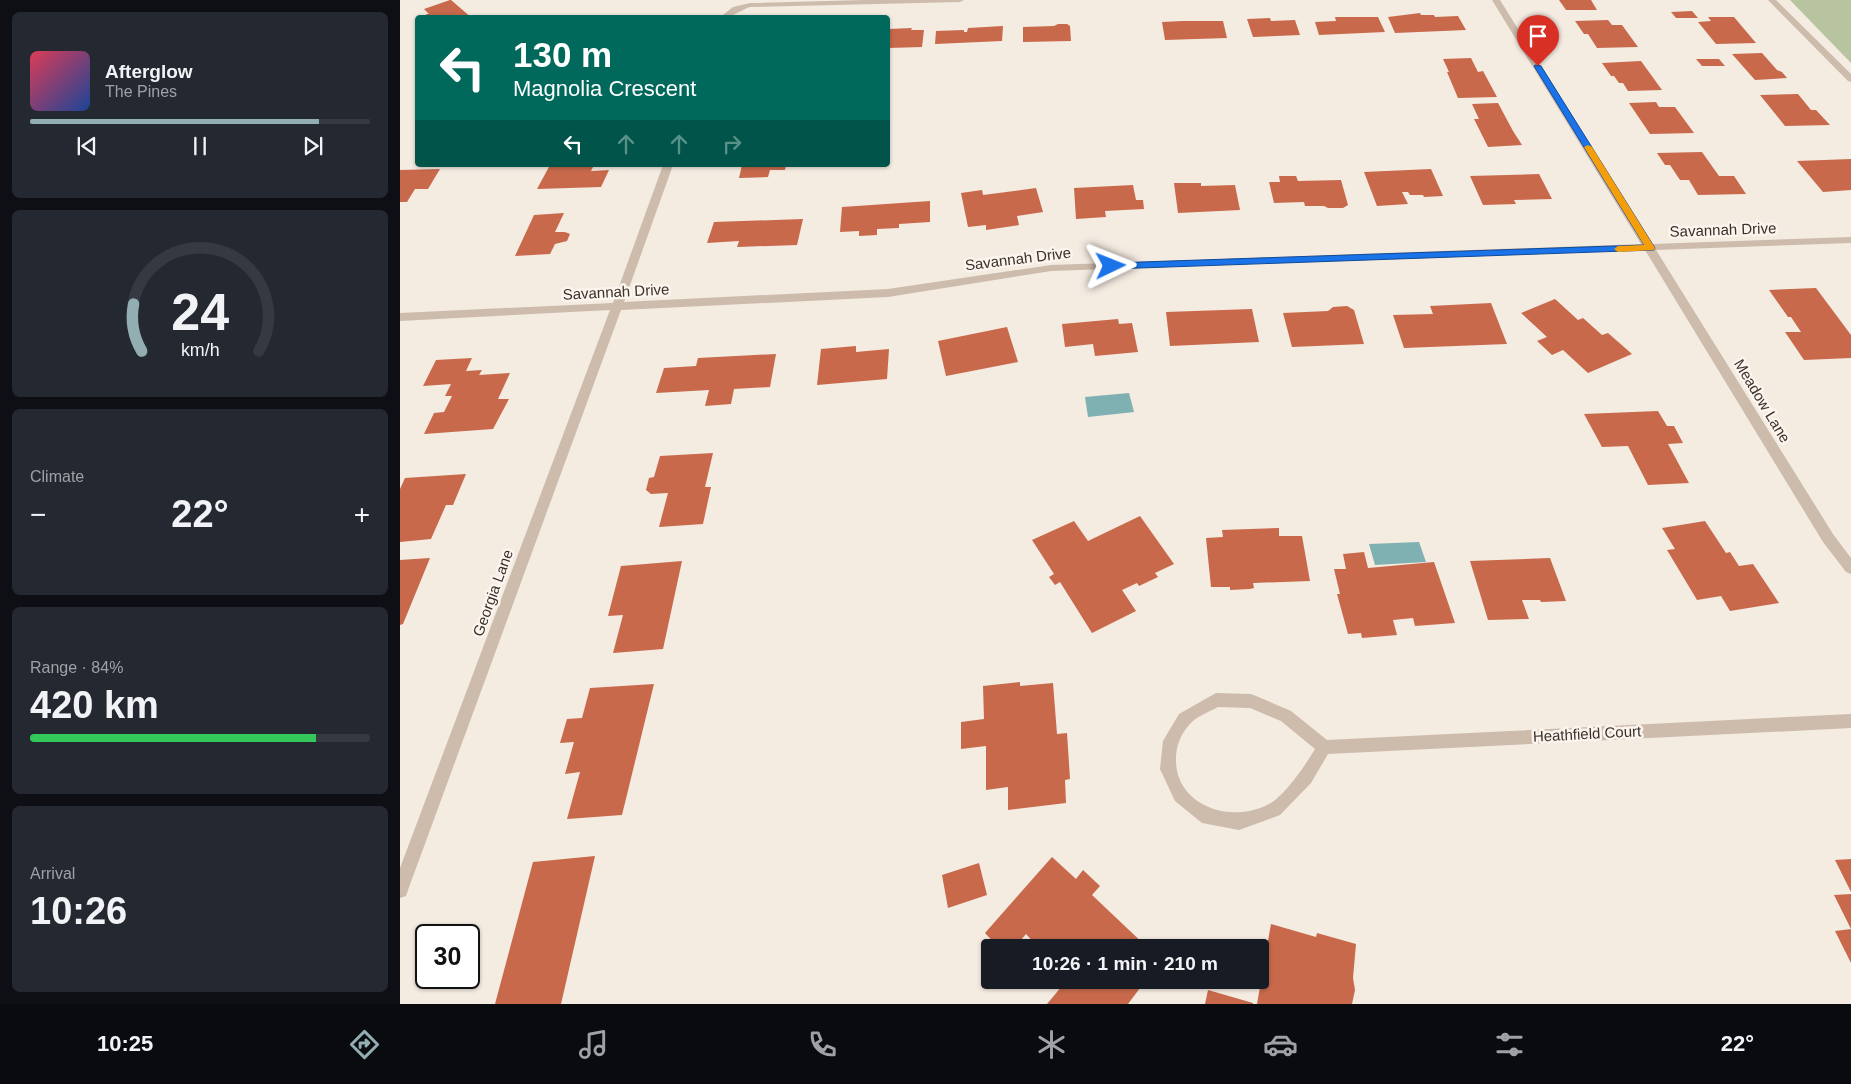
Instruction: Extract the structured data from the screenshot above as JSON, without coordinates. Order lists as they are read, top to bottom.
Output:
{
  "streets": {
    "street": [
      "Savannah Drive",
      "Meadow Lane",
      "Georgia Lane",
      "Heathfield Court"
    ]
  },
  "crossings": [
    ["Savannah Drive", "Meadow Lane"],
    ["Savannah Drive", "Georgia Lane"]
  ],
  "page": {
    "turn": ["130 m", "Magnolia Crescent"],
    "song": ["Afterglow", "The Pines"],
    "tile": [
      "Climate",
      ["Range · 84%", "420 km"],
      ["Arrival", "10:26"]
    ],
    "heat": ["−", "22°", "+"],
    "limit": "30",
    "trip": "10:26 · 1 min · 210 m",
    "tabs": ["10:25", "22°"],
    "gauge": ["24", "km/h"]
  }
}
